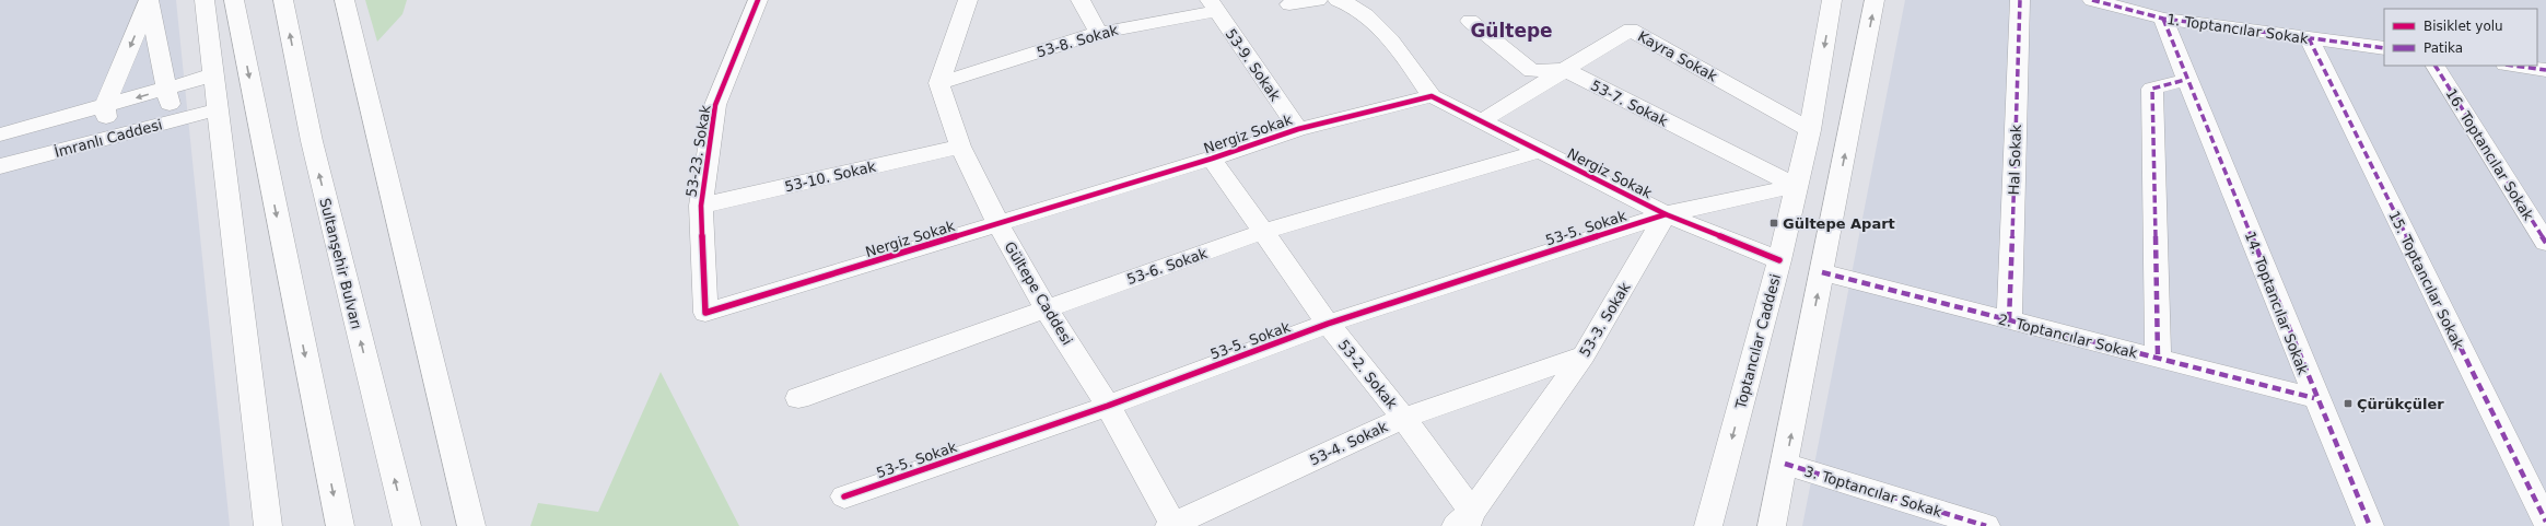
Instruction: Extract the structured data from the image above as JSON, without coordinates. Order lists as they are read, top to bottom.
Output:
{
  "streets": {
    "main road": [
      "1. Toptancılar Sokak",
      "53-8. Sokak",
      "Kayra Sokak",
      "53-9. Sokak",
      "53-7. Sokak",
      "Nergiz Sokak",
      "İmranlı Caddesi",
      "53-23. Sokak",
      "16. Toptancılar Sokak",
      "Hal Sokak",
      "53-10. Sokak",
      "53-5. Sokak",
      "Sultanşehir Bulvarı",
      "53-6. Sokak",
      "15. Toptancılar Sokak",
      "Gültepe Caddesi",
      "14. Toptancılar Sokak",
      "53-3. Sokak",
      "2. Toptancılar Sokak",
      "Toptancılar Caddesi",
      "53-2. Sokak",
      "53-4. Sokak",
      "3. Toptancılar Sokak"
    ]
  },
  "crossings": [
    ["1. Toptancılar Sokak", "15. Toptancılar Sokak"],
    ["1. Toptancılar Sokak", "14. Toptancılar Sokak"],
    ["53-8. Sokak", "53-9. Sokak"],
    ["53-8. Sokak", "Gültepe Caddesi"],
    ["Kayra Sokak", "53-7. Sokak"],
    ["Kayra Sokak", "Nergiz Sokak"],
    ["Kayra Sokak", "Toptancılar Caddesi"],
    ["53-9. Sokak", "Nergiz Sokak"],
    ["53-7. Sokak", "Toptancılar Caddesi"],
    ["Nergiz Sokak", "53-23. Sokak"],
    ["Nergiz Sokak", "53-5. Sokak"],
    ["Nergiz Sokak", "53-6. Sokak"],
    ["Nergiz Sokak", "Gültepe Caddesi"],
    ["Nergiz Sokak", "53-3. Sokak"],
    ["Nergiz Sokak", "Toptancılar Caddesi"],
    ["Nergiz Sokak", "53-2. Sokak"],
    ["53-23. Sokak", "53-10. Sokak"],
    ["Hal Sokak", "2. Toptancılar Sokak"],
    ["53-10. Sokak", "Gültepe Caddesi"],
    ["53-5. Sokak", "Gültepe Caddesi"],
    ["53-5. Sokak", "53-3. Sokak"],
    ["53-5. Sokak", "53-2. Sokak"],
    ["53-6. Sokak", "Gültepe Caddesi"],
    ["53-6. Sokak", "53-2. Sokak"],
    ["Gültepe Caddesi", "53-4. Sokak"],
    ["14. Toptancılar Sokak", "2. Toptancılar Sokak"],
    ["53-3. Sokak", "53-2. Sokak"],
    ["53-3. Sokak", "53-4. Sokak"],
    ["53-2. Sokak", "53-4. Sokak"]
  ],
  "districts": ["Gültepe"],
  "places": {
    "transit": ["Gültepe Apart", "Çürükçüler"]
  },
  "legend": ["Bisiklet yolu", "Patika"]
}
